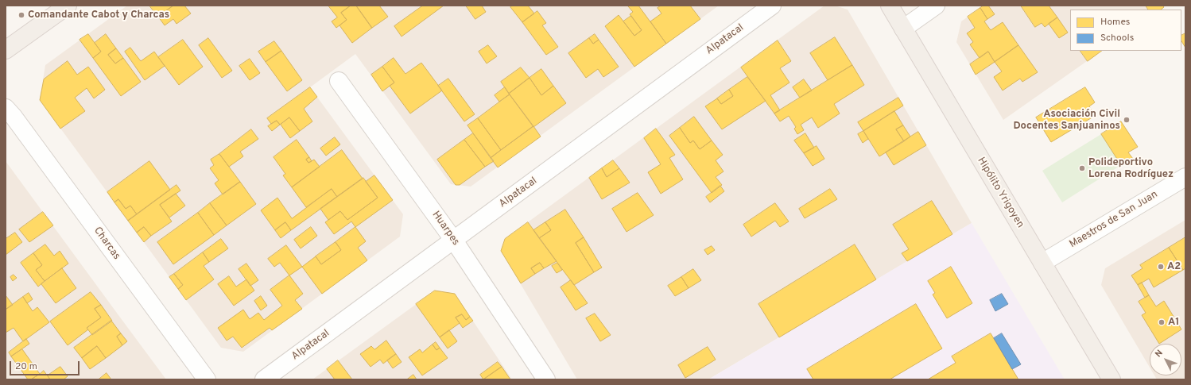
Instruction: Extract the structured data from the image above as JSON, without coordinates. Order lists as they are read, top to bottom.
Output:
{
  "streets": {
    "main road": ["Hipólito Yrigoyen"],
    "street": [
      "Alpatacal",
      "Maestros de San Juan",
      "Huarpes",
      "Charcas"
    ]
  },
  "crossings": [
    ["Alpatacal", "Huarpes"],
    ["Hipólito Yrigoyen", "Maestros de San Juan"]
  ],
  "places": [
    "Comandante Cabot y Charcas",
    "Asociación Civil Docentes Sanjuaninos",
    "Polideportivo Lorena Rodríguez",
    "A2",
    "A1"
  ],
  "legend": ["Homes", "Schools"],
  "scale_bar": "20 m",
  "north": "top left"
}
